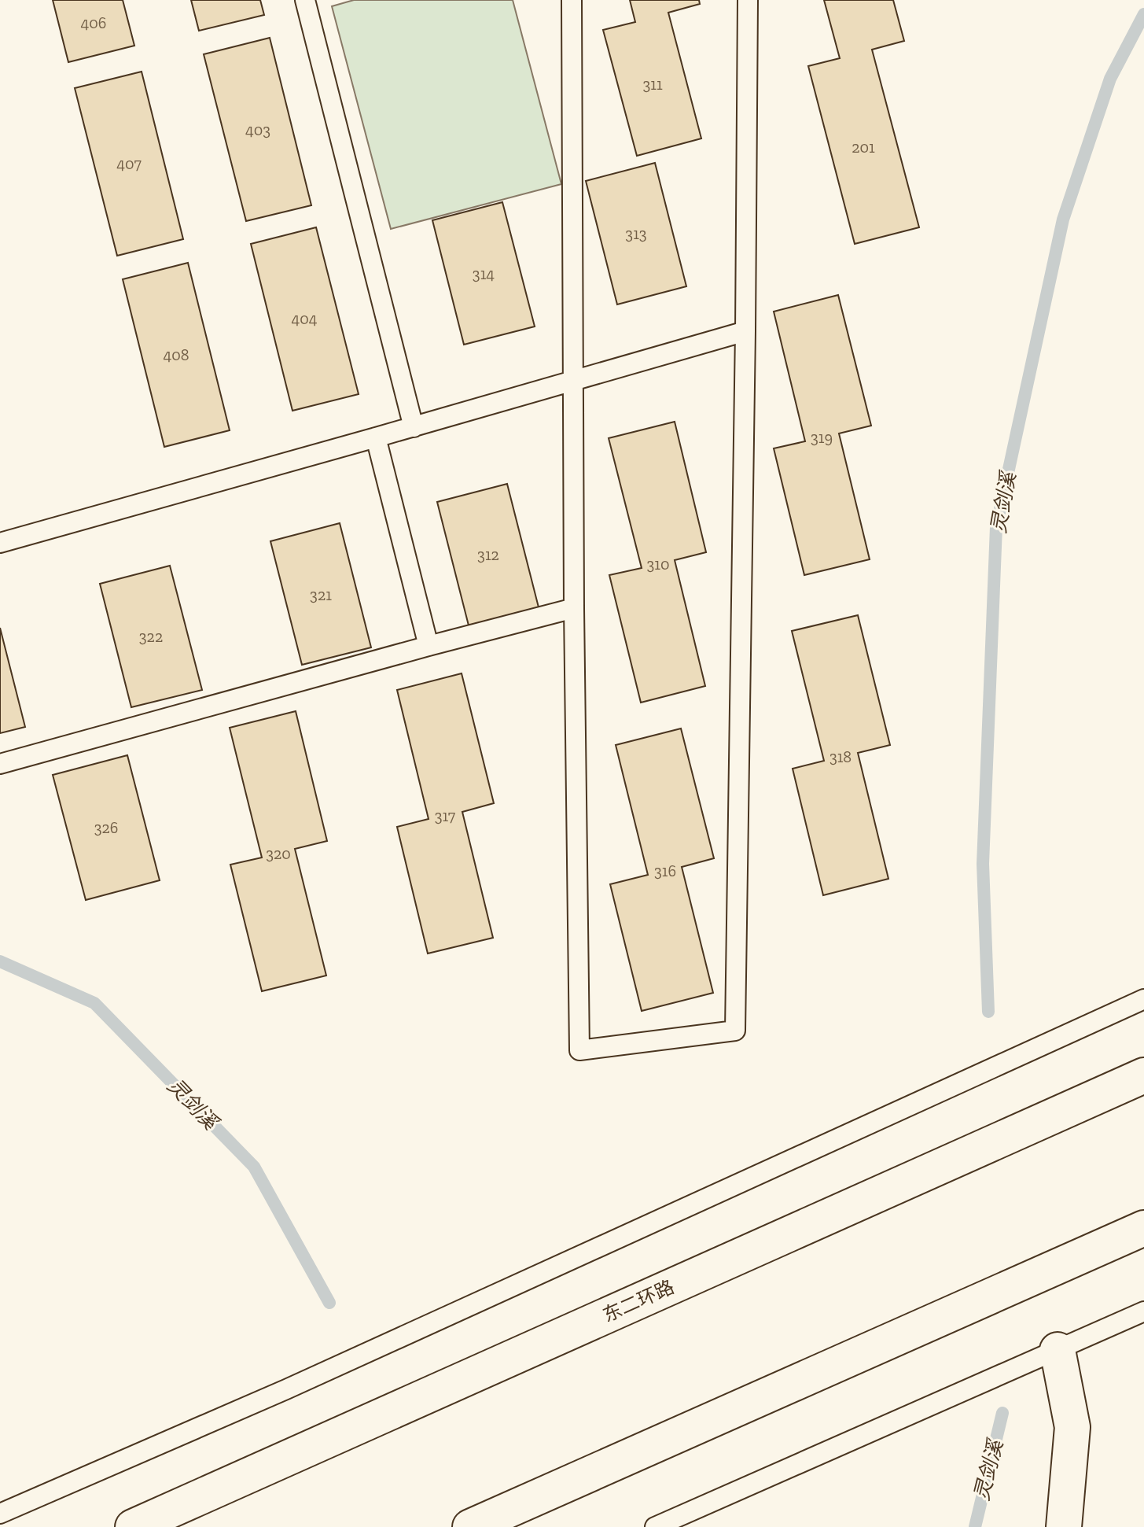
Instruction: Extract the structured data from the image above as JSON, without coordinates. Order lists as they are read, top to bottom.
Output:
{
  "streets": {
    "main road": ["东二环路"]
  },
  "water": ["灵剑溪"],
  "house_numbers": [
    "406",
    "311",
    "403",
    "201",
    "407",
    "313",
    "314",
    "404",
    "408",
    "319",
    "312",
    "310",
    "321",
    "322",
    "318",
    "317",
    "326",
    "320",
    "316"
  ]
}
